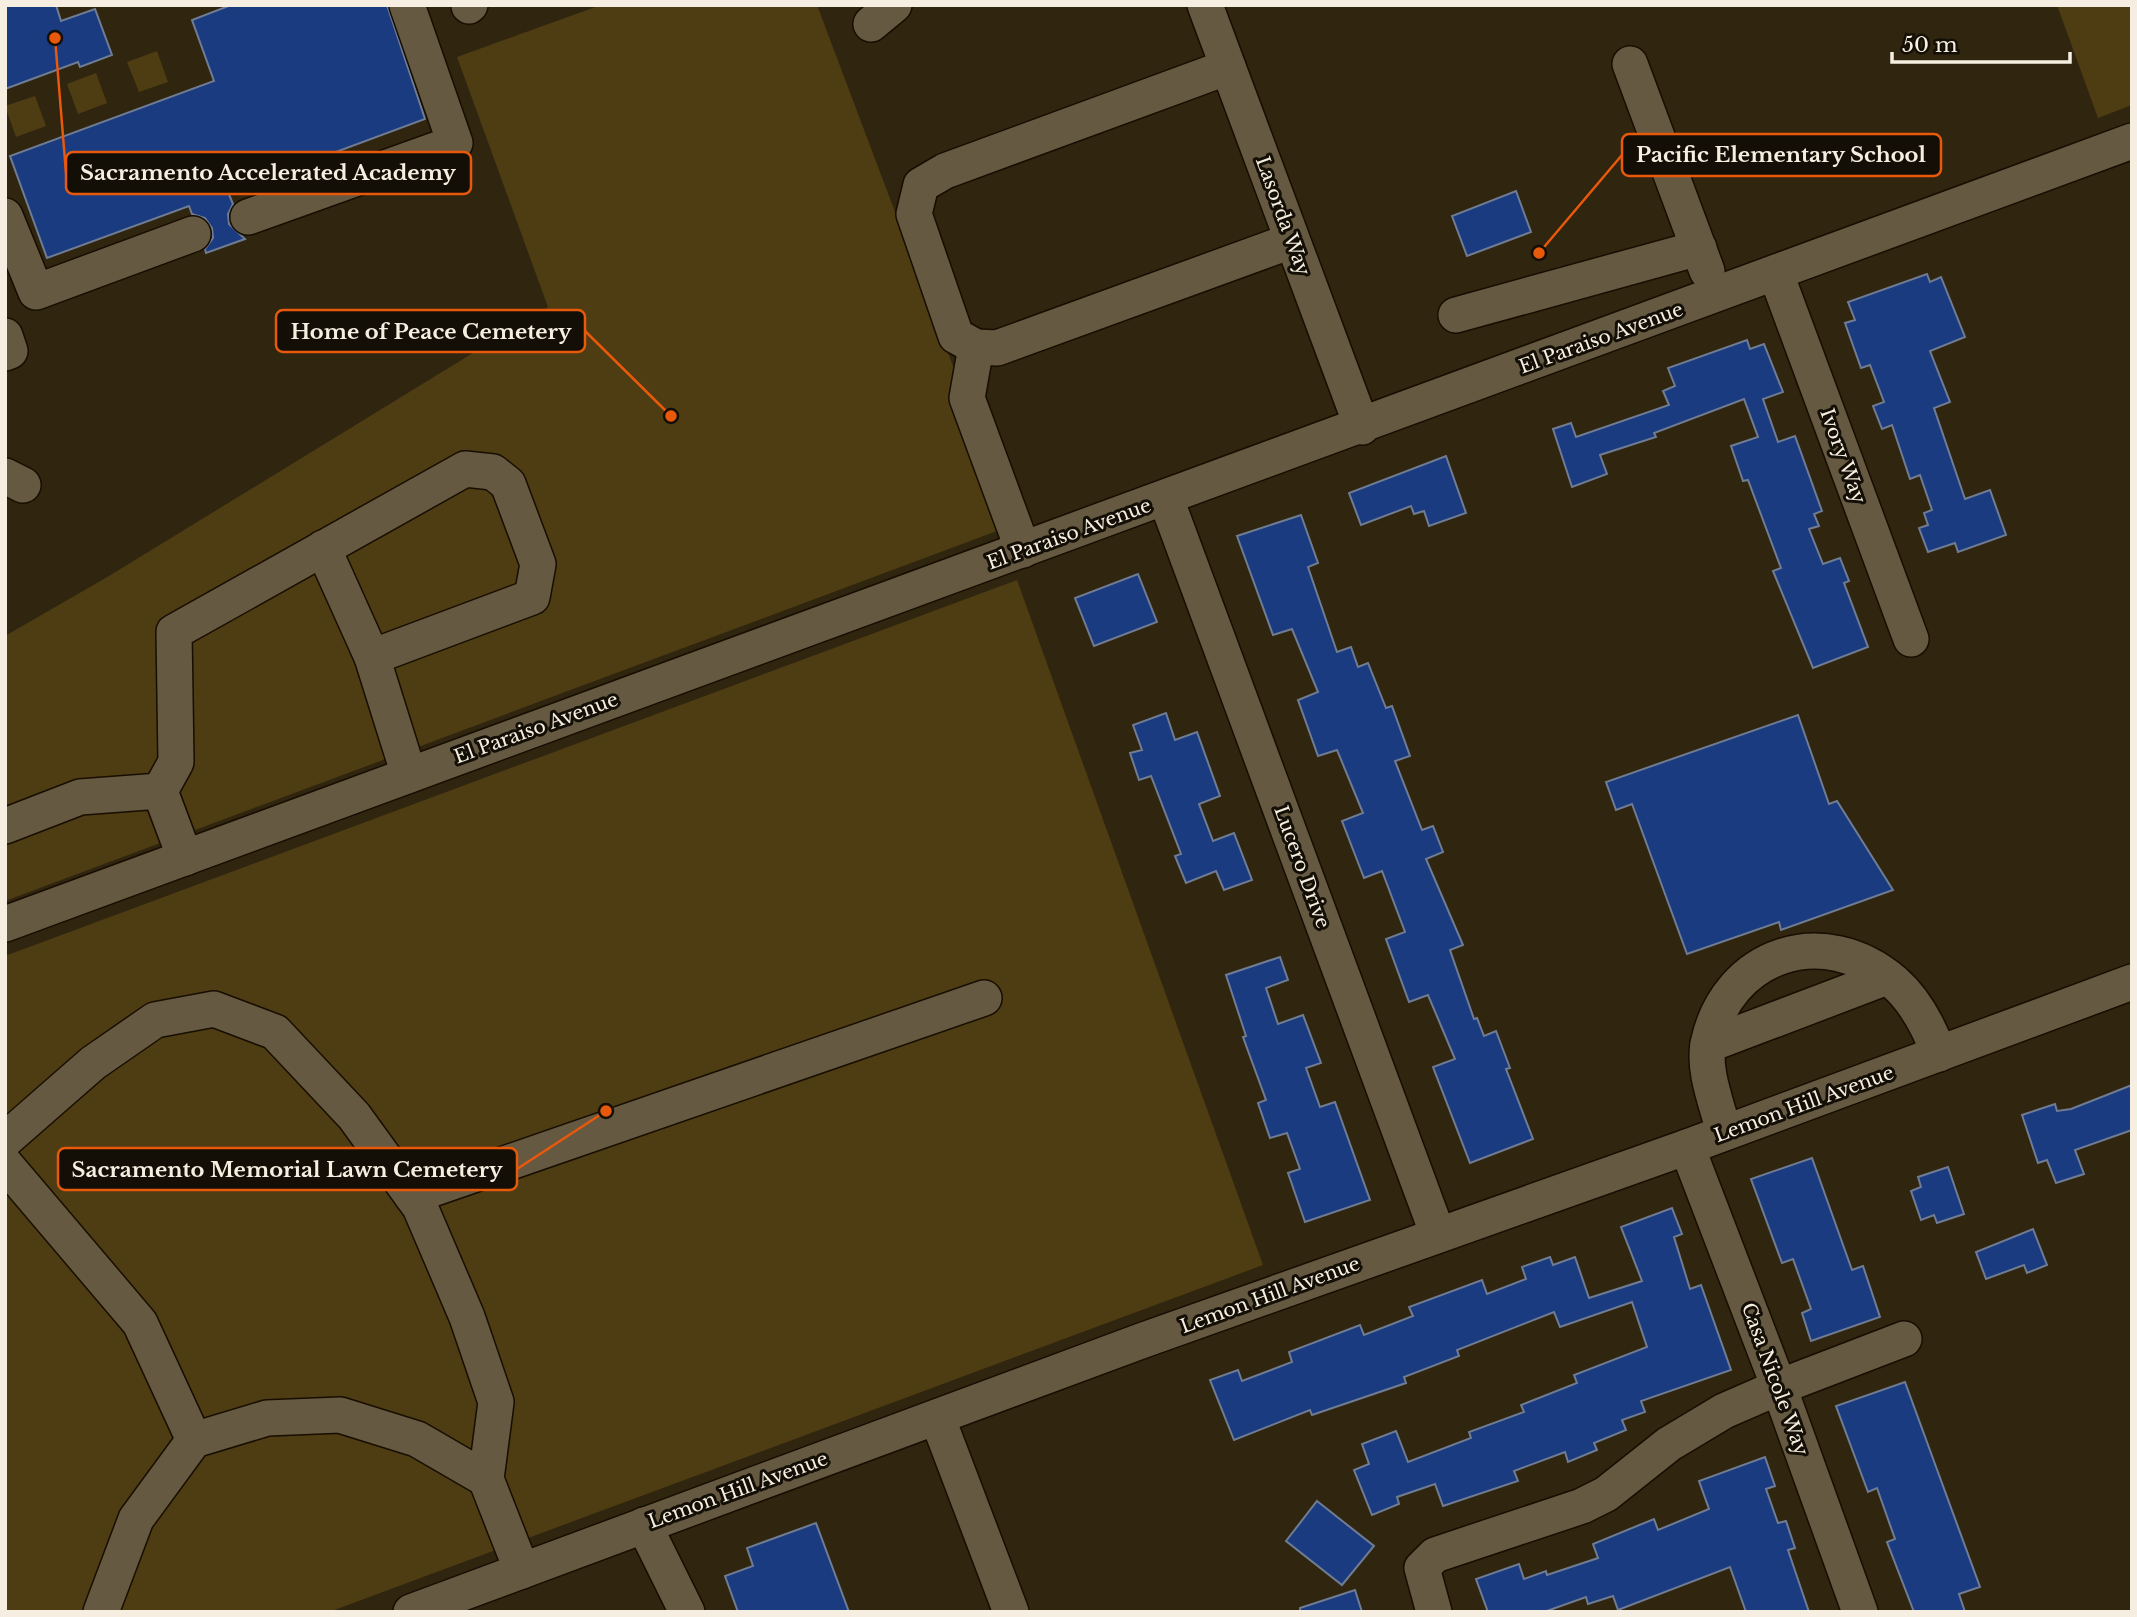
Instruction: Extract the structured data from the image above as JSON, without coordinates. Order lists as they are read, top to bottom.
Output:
{
  "streets": {
    "street": [
      "Lasorda Way",
      "El Paraiso Avenue",
      "Ivory Way",
      "Lucero Drive",
      "Lemon Hill Avenue",
      "Casa Nicole Way"
    ]
  },
  "crossings": [
    ["Lasorda Way", "El Paraiso Avenue"],
    ["El Paraiso Avenue", "Ivory Way"],
    ["El Paraiso Avenue", "Lucero Drive"],
    ["Lucero Drive", "Lemon Hill Avenue"],
    ["Lemon Hill Avenue", "Casa Nicole Way"]
  ],
  "places": [
    "Sacramento Accelerated Academy",
    "Pacific Elementary School",
    "Home of Peace Cemetery",
    "Sacramento Memorial Lawn Cemetery"
  ],
  "scale_bar": "50 m"
}
